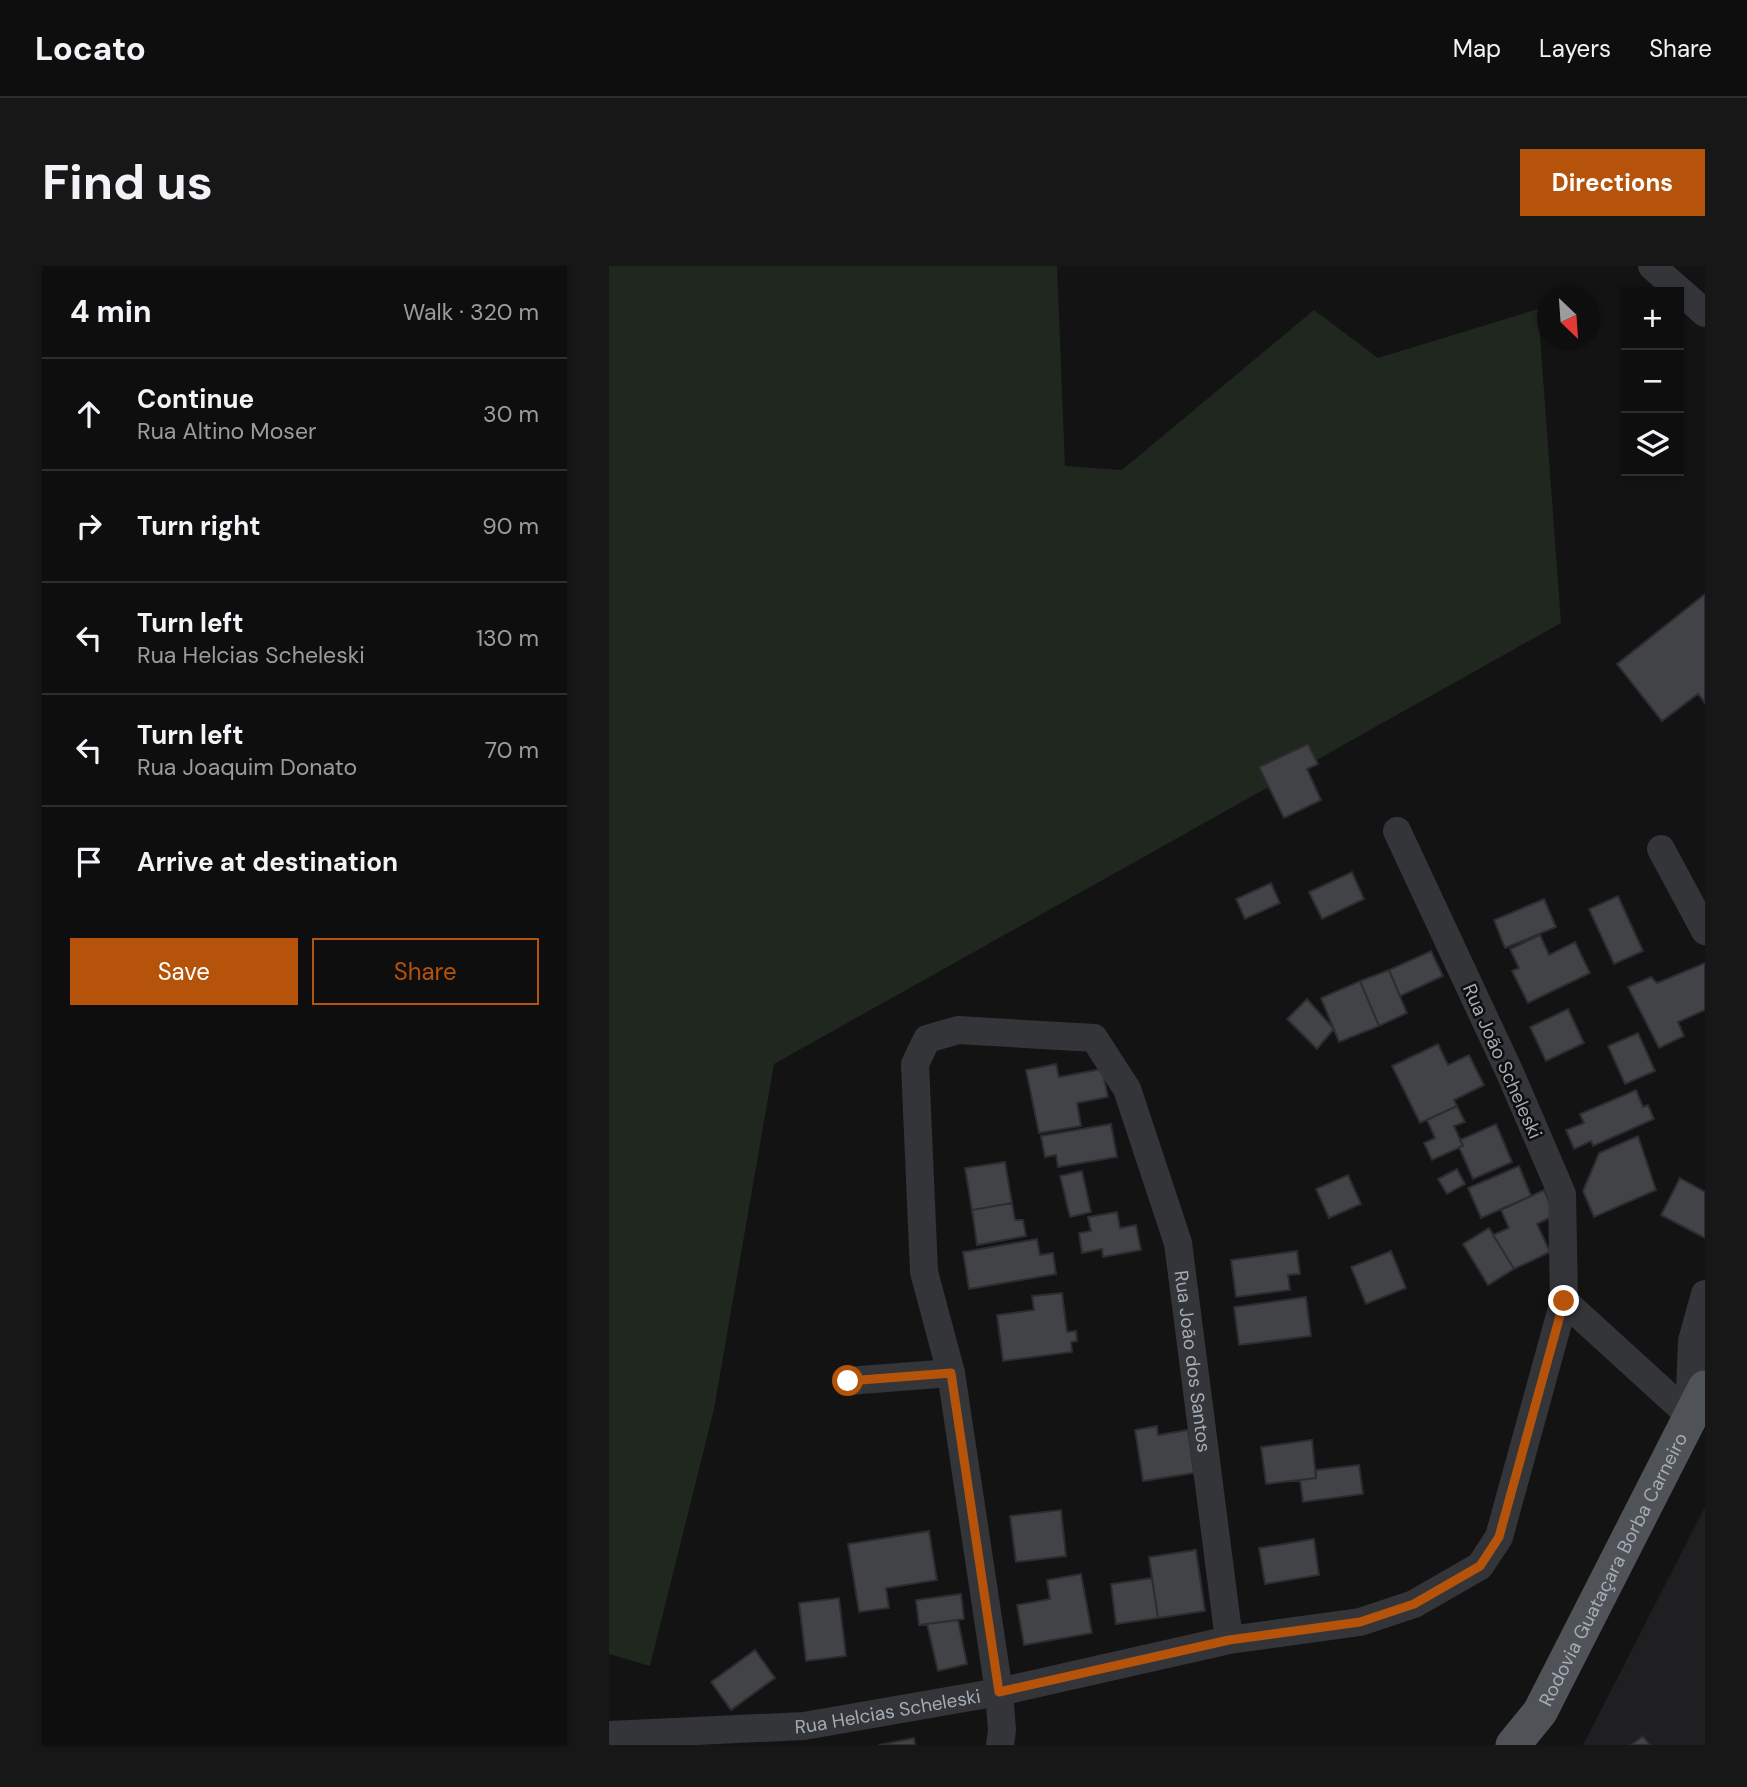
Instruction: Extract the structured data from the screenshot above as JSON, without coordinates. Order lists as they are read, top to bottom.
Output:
{
  "streets": {
    "main road": ["Rodovia Guataçara Borba Carneiro"],
    "street": ["Rua João Scheleski", "Rua João dos Santos", "Rua Helcias Scheleski"]
  },
  "crossings": [
    ["Rua João Scheleski", "Rua Helcias Scheleski"],
    ["Rua João dos Santos", "Rua Helcias Scheleski"]
  ],
  "north": "bottom right",
  "page": {
    "header": "Locato",
    "nav": ["Map", "Layers", "Share"],
    "buttons": [
      "Directions",
      ["Save", "Share"]
    ],
    "title": "Find us",
    "heading": ["4 min", "Walk · 320 m"],
    "map_buttons": ["+", "−"],
    "list": [
      ["Continue", "Rua Altino Moser", "30 m"],
      ["Turn right", "90 m"],
      ["Turn left", "Rua Helcias Scheleski", "130 m"],
      ["Turn left", "Rua Joaquim Donato", "70 m"],
      "Arrive at destination"
    ]
  }
}
